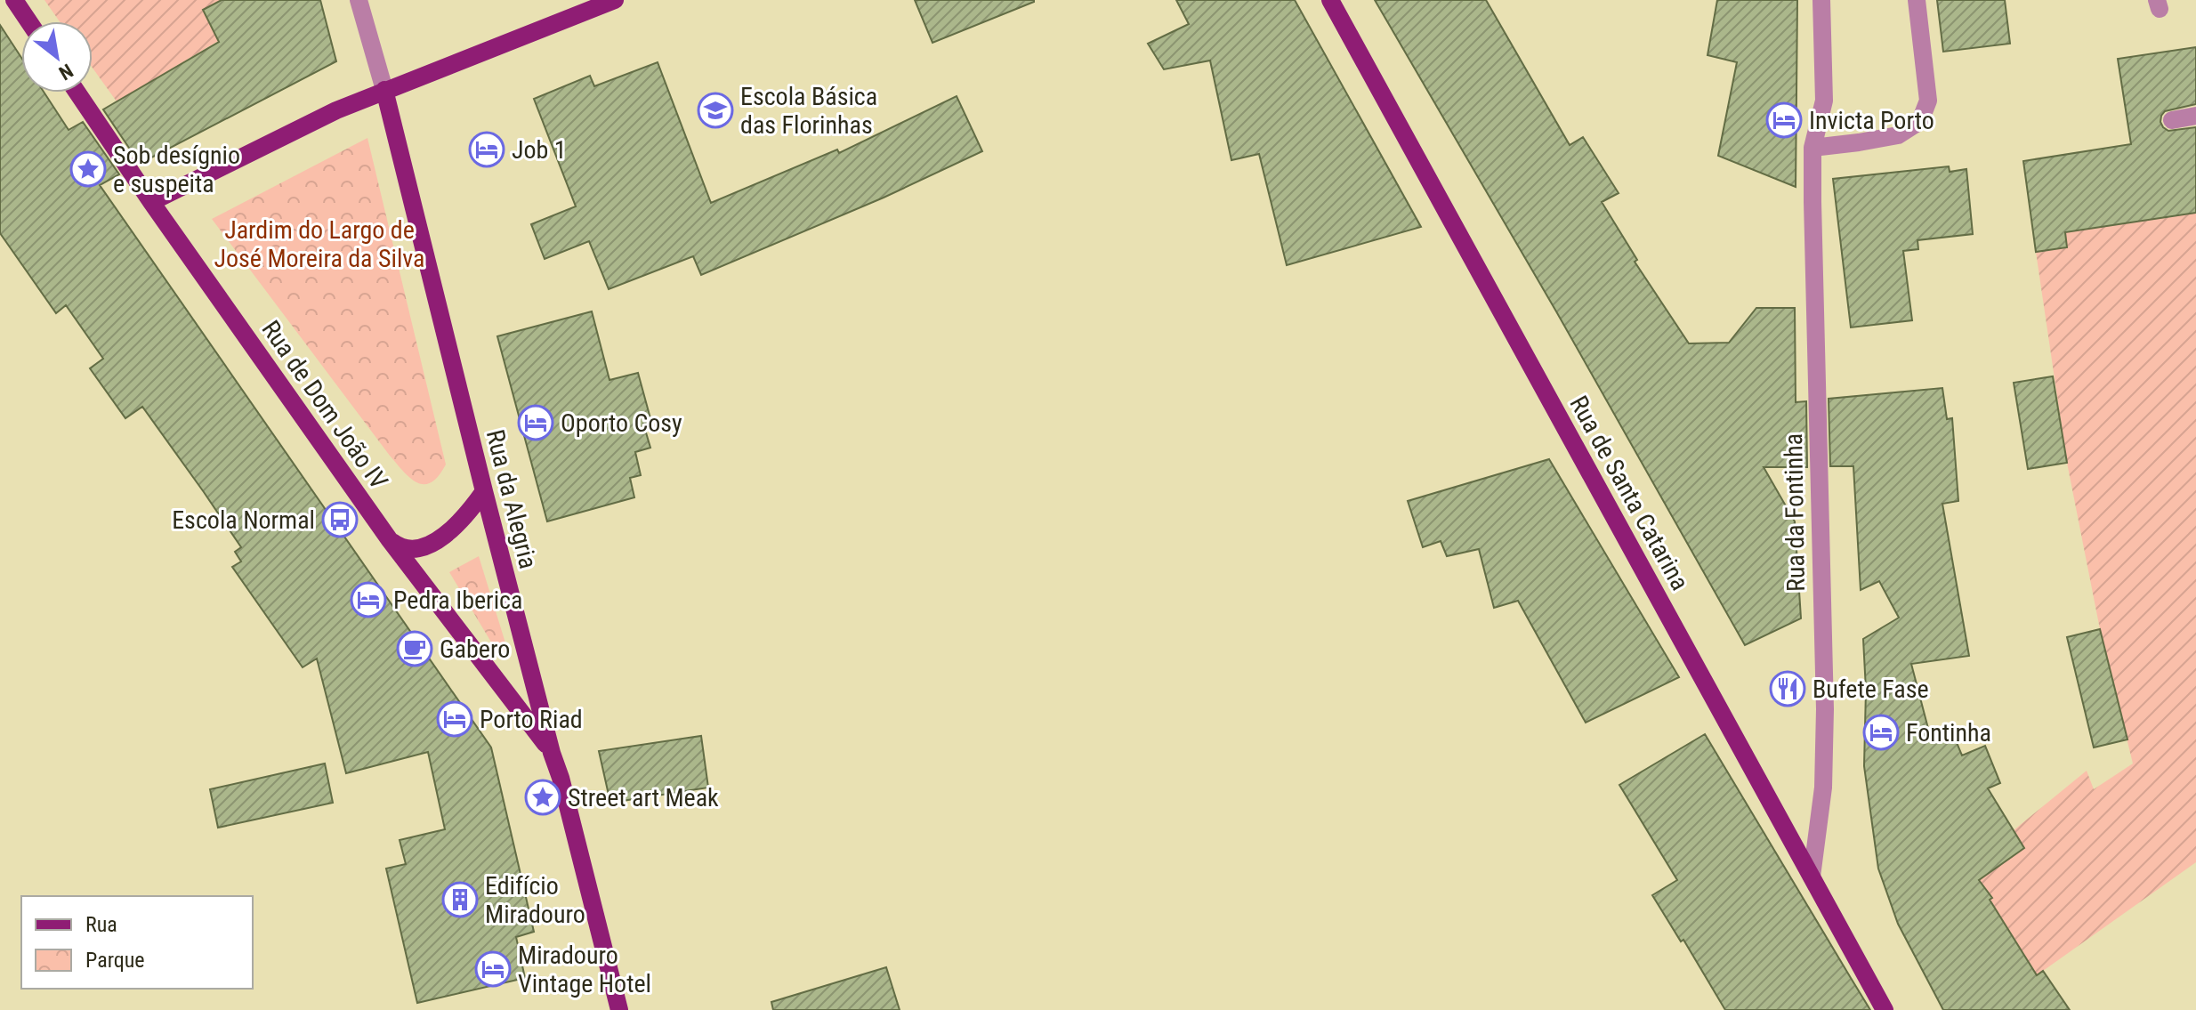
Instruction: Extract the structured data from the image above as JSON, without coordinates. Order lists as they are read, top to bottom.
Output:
{
  "streets": {
    "main road": ["Rua de Dom João IV", "Rua de Santa Catarina", "Rua da Alegria"],
    "street": ["Rua da Fontinha"]
  },
  "crossings": [
    ["Rua de Dom João IV", "Rua da Alegria"],
    ["Rua de Santa Catarina", "Rua da Fontinha"]
  ],
  "parks": ["Jardim do Largo de José Moreira da Silva"],
  "places": {
    "school or university": ["Escola Básica das Florinhas"],
    "hotel": [
      "Invicta Porto",
      "Job 1",
      "Oporto Cosy",
      "Pedra Iberica",
      "Porto Riad",
      "Fontinha",
      "Miradouro Vintage Hotel"
    ],
    "place": ["Sob desígnio e suspeita", "Street art Meak"],
    "bus stop": ["Escola Normal"],
    "cafe": ["Gabero"],
    "restaurant": ["Bufete Fase"],
    "building": ["Edifício Miradouro"]
  },
  "legend": ["Rua", "Parque"],
  "north": "bottom right"
}
